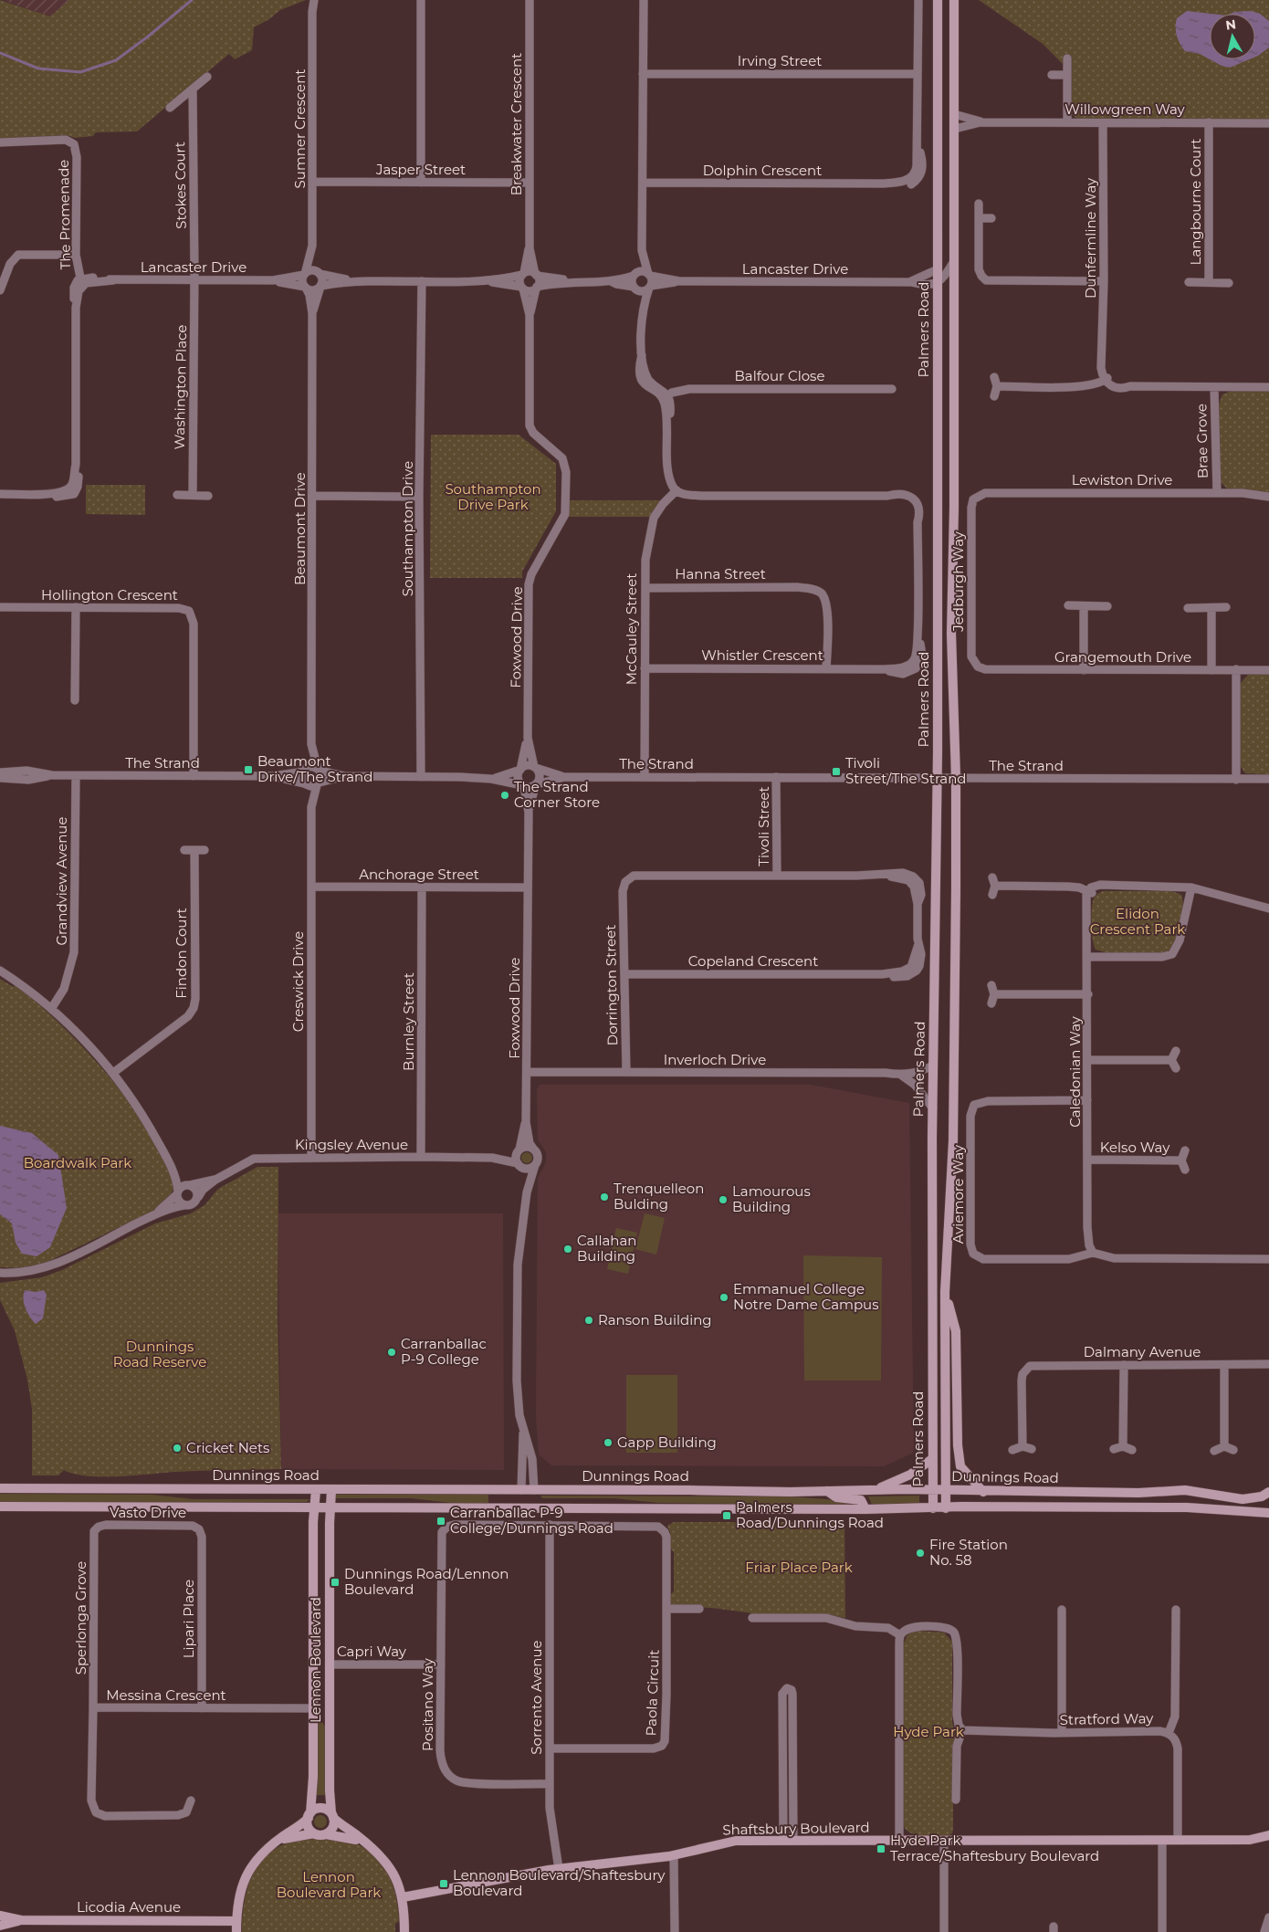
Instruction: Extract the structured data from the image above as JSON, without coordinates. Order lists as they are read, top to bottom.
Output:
{
  "streets": {
    "main road": [
      "Palmers Road",
      "Dunnings Road",
      "Lennon Boulevard",
      "Shaftsbury Boulevard",
      "Licodia Avenue"
    ],
    "street": [
      "Irving Street",
      "Willowgreen Way",
      "Breakwater Crescent",
      "Sumner Crescent",
      "Jasper Street",
      "Dolphin Crescent",
      "Stokes Court",
      "Langbourne Court",
      "The Promenade",
      "Dunfermline Way",
      "Lancaster Drive",
      "Balfour Close",
      "Washington Place",
      "Brae Grove",
      "Lewiston Drive",
      "Beaumont Drive",
      "Southampton Drive",
      "Hanna Street",
      "Jedburgh Way",
      "Hollington Crescent",
      "McCauley Street",
      "Foxwood Drive",
      "Whistler Crescent",
      "Grangemouth Drive",
      "The Strand",
      "Tivoli Street",
      "Anchorage Street",
      "Grandview Avenue",
      "Findon Court",
      "Copeland Crescent",
      "Creswick Drive",
      "Dorrington Street",
      "Burnley Street",
      "Inverloch Drive",
      "Caledonian Way",
      "Kingsley Avenue",
      "Kelso Way",
      "Aviemore Way",
      "Dalmany Avenue",
      "Vasto Drive",
      "Sperlonga Grove",
      "Lipari Place",
      "Capri Way",
      "Paola Circuit",
      "Messina Crescent",
      "Sorrento Avenue",
      "Positano Way",
      "Stratford Way"
    ]
  },
  "crossings": [
    ["Irving Street", "Dolphin Crescent"],
    ["Willowgreen Way", "Langbourne Court"],
    ["Willowgreen Way", "Dunfermline Way"],
    ["Willowgreen Way", "Palmers Road"],
    ["Breakwater Crescent", "Jasper Street"],
    ["Breakwater Crescent", "Foxwood Drive"],
    ["Sumner Crescent", "Jasper Street"],
    ["Sumner Crescent", "Lancaster Drive"],
    ["Stokes Court", "Lancaster Drive"],
    ["Stokes Court", "Washington Place"],
    ["The Promenade", "Lancaster Drive"],
    ["Lancaster Drive", "Palmers Road"],
    ["Lancaster Drive", "Washington Place"],
    ["Palmers Road", "The Strand"],
    ["Palmers Road", "Inverloch Drive"],
    ["Palmers Road", "Dunnings Road"],
    ["Brae Grove", "Lewiston Drive"],
    ["Lewiston Drive", "Jedburgh Way"],
    ["Beaumont Drive", "The Strand"],
    ["Beaumont Drive", "Creswick Drive"],
    ["Hanna Street", "McCauley Street"],
    ["Hanna Street", "Whistler Crescent"],
    ["Jedburgh Way", "Grangemouth Drive"],
    ["Hollington Crescent", "The Strand"],
    ["McCauley Street", "Whistler Crescent"],
    ["McCauley Street", "The Strand"],
    ["Foxwood Drive", "The Strand"],
    ["Foxwood Drive", "Anchorage Street"],
    ["Foxwood Drive", "Inverloch Drive"],
    ["Foxwood Drive", "Kingsley Avenue"],
    ["Foxwood Drive", "Dunnings Road"],
    ["The Strand", "Tivoli Street"],
    ["The Strand", "Grandview Avenue"],
    ["The Strand", "Creswick Drive"],
    ["Tivoli Street", "Copeland Crescent"],
    ["Anchorage Street", "Creswick Drive"],
    ["Anchorage Street", "Burnley Street"],
    ["Copeland Crescent", "Dorrington Street"],
    ["Creswick Drive", "Kingsley Avenue"],
    ["Dorrington Street", "Inverloch Drive"],
    ["Burnley Street", "Kingsley Avenue"],
    ["Caledonian Way", "Kelso Way"],
    ["Caledonian Way", "Aviemore Way"],
    ["Dunnings Road", "Lennon Boulevard"],
    ["Vasto Drive", "Sperlonga Grove"],
    ["Vasto Drive", "Lipari Place"],
    ["Sperlonga Grove", "Messina Crescent"],
    ["Lipari Place", "Messina Crescent"],
    ["Capri Way", "Lennon Boulevard"],
    ["Capri Way", "Positano Way"],
    ["Lennon Boulevard", "Messina Crescent"],
    ["Paola Circuit", "Sorrento Avenue"],
    ["Paola Circuit", "Positano Way"],
    ["Sorrento Avenue", "Positano Way"],
    ["Sorrento Avenue", "Shaftsbury Boulevard"],
    ["Stratford Way", "Shaftsbury Boulevard"]
  ],
  "parks": [
    "Southampton Drive Park",
    "Elidon Crescent Park",
    "Boardwalk Park",
    "Dunnings Road Reserve",
    "Friar Place Park",
    "Hyde Park",
    "Lennon Boulevard Park"
  ],
  "places": {
    "transit": [
      "Beaumont Drive/The Strand",
      "Tivoli Street/The Strand",
      "Palmers Road/Dunnings Road",
      "Carranballac P-9 College/Dunnings Road",
      "Dunnings Road/Lennon Boulevard",
      "Hyde Park Terrace/Shaftesbury Boulevard",
      "Lennon Boulevard/Shaftesbury Boulevard"
    ],
    "other": [
      "The Strand Corner Store",
      "Trenquelleon Bulding",
      "Lamourous Building",
      "Callahan Building",
      "Emmanuel College Notre Dame Campus",
      "Ranson Building",
      "Carranballac P-9 College",
      "Gapp Building",
      "Cricket Nets",
      "Fire Station No. 58"
    ]
  },
  "north": "top"
}
